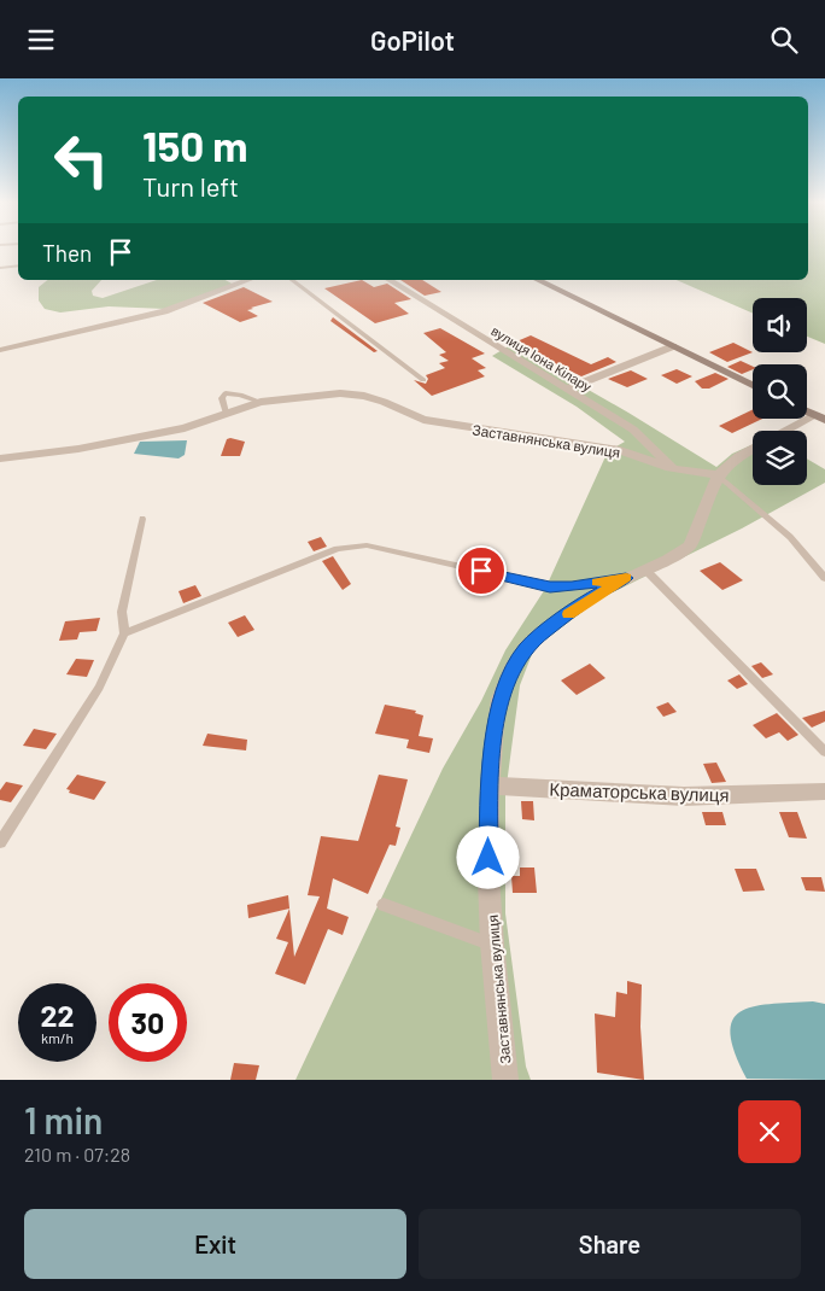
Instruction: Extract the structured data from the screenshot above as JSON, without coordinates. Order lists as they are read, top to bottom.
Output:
{
  "streets": {
    "street": ["вулиця Іона Кілару", "Заставнянська вулиця", "Краматорська вулиця"]
  },
  "crossings": [
    ["вулиця Іона Кілару", "Заставнянська вулиця"],
    ["Заставнянська вулиця", "Краматорська вулиця"]
  ],
  "page": {
    "header": "GoPilot",
    "turn": ["150 m", "Turn left"],
    "then": "Then",
    "speed": "22 km/h",
    "limit": "30",
    "heading": ["1 min", "210 m · 07:28"],
    "buttons": ["Exit", "Share"]
  }
}
